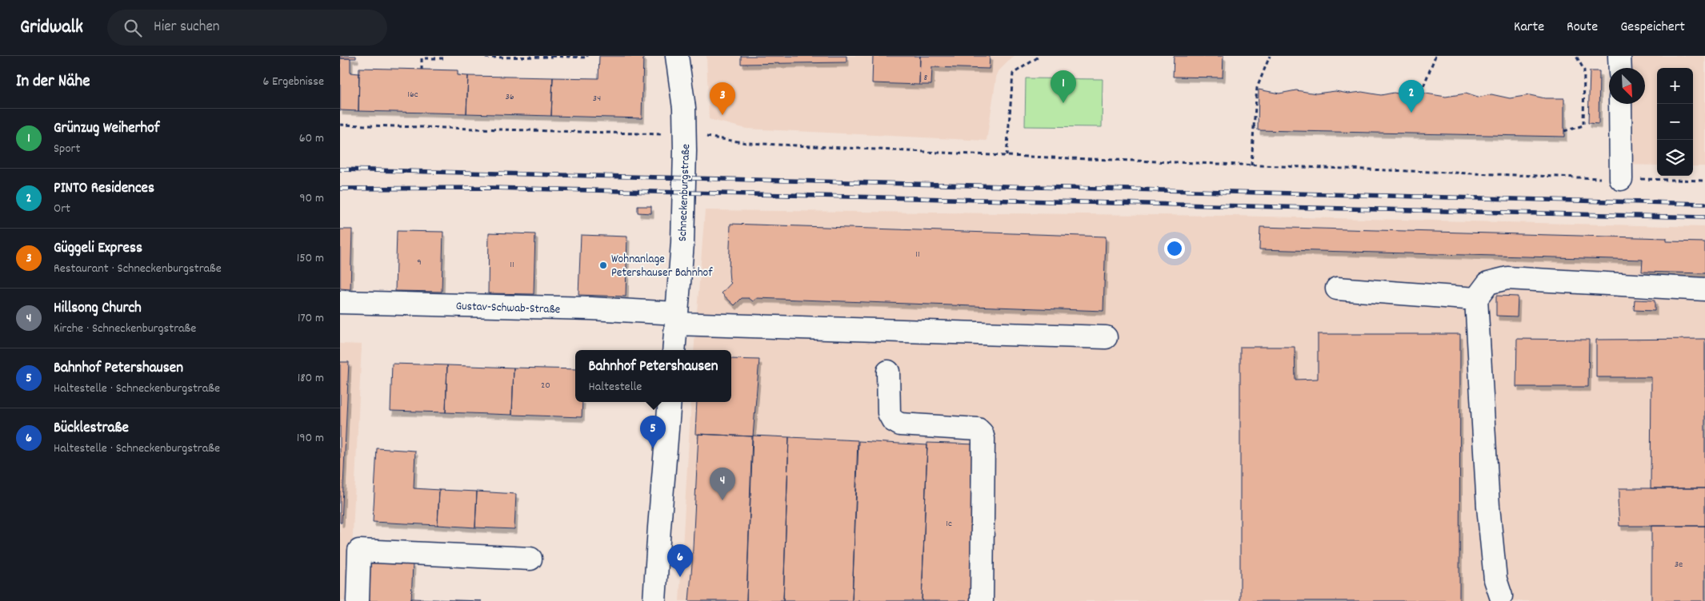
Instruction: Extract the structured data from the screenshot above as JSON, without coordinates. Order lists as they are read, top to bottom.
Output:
{
  "streets": {
    "street": ["Schneckenburgstraße", "Gustav-Schwab-Straße"]
  },
  "crossings": [
    ["Schneckenburgstraße", "Gustav-Schwab-Straße"]
  ],
  "places": ["Wohnanlage Petershauser Bahnhof"],
  "house_numbers": [
    "8",
    "16c",
    "36",
    "34",
    "11",
    "9",
    "11",
    "20",
    "1c",
    "3e"
  ],
  "north": "bottom right",
  "page": {
    "header": "Gridwalk",
    "search": "Hier suchen",
    "nav": ["Karte", "Route", "Gespeichert"],
    "heading": ["In der Nähe", "6 Ergebnisse"],
    "map_buttons": ["+", "−"],
    "pins": [
      "1",
      "2",
      "3",
      "5",
      "4",
      "6"
    ],
    "list": [
      {
        "mark": "1",
        "name": "Grünzug Weiherhof",
        "note": "Sport",
        "value": "60 m"
      },
      {
        "mark": "2",
        "name": "PINTO Residences",
        "note": "Ort",
        "value": "90 m"
      },
      {
        "mark": "3",
        "name": "Güggeli Express",
        "note": "Restaurant · Schneckenburgstraße",
        "value": "150 m"
      },
      {
        "mark": "4",
        "name": "Hillsong Church",
        "note": "Kirche · Schneckenburgstraße",
        "value": "170 m"
      },
      {
        "mark": "5",
        "name": "Bahnhof Petershausen",
        "note": "Haltestelle · Schneckenburgstraße",
        "value": "180 m"
      },
      {
        "mark": "6",
        "name": "Bücklestraße",
        "note": "Haltestelle · Schneckenburgstraße",
        "value": "190 m"
      }
    ],
    "popup": ["Bahnhof Petershausen", "Haltestelle"]
  }
}
